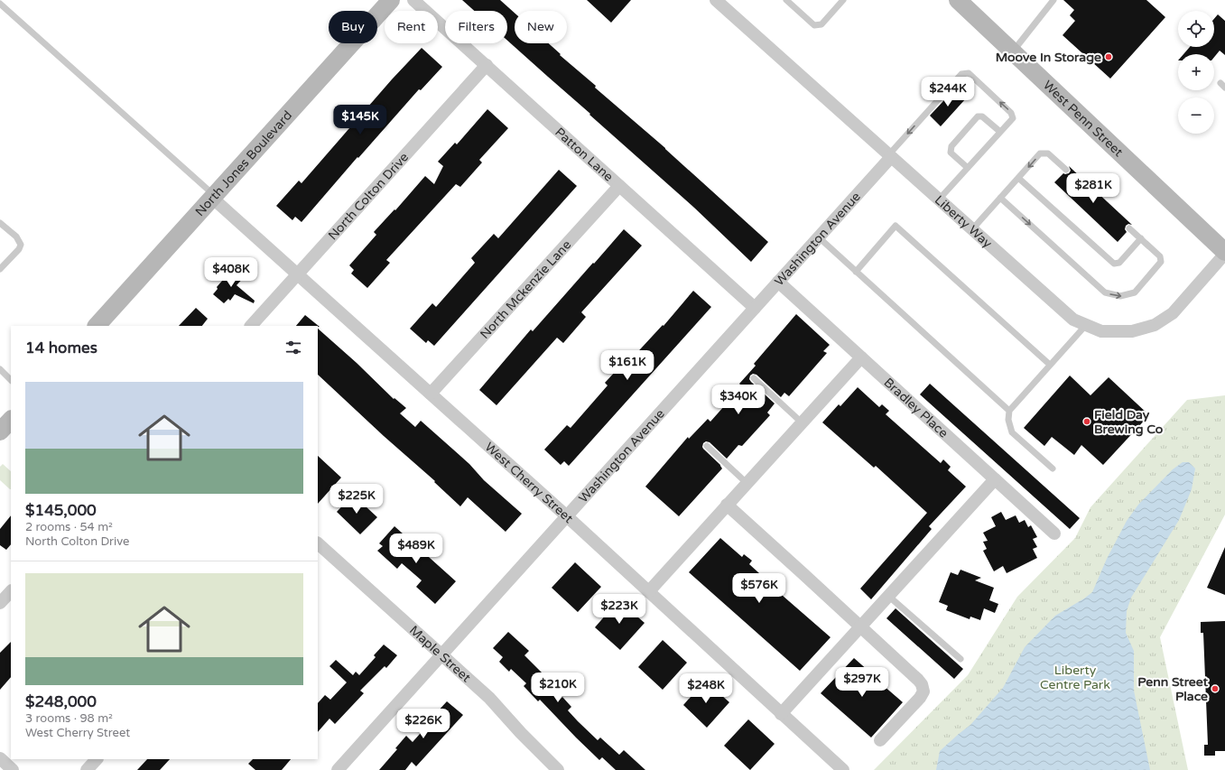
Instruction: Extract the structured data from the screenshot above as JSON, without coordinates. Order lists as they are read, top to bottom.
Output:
{
  "streets": {
    "street": [
      "West Penn Street",
      "Patton Lane",
      "North Jones Boulevard",
      "North Colton Drive",
      "Liberty Way",
      "Washington Avenue",
      "North Mckenzie Lane",
      "Bradley Place",
      "West Cherry Street",
      "Maple Street"
    ]
  },
  "crossings": [
    ["West Penn Street", "Liberty Way"],
    ["Patton Lane", "North Colton Drive"],
    ["Patton Lane", "Washington Avenue"],
    ["Patton Lane", "North Mckenzie Lane"],
    ["North Jones Boulevard", "West Cherry Street"],
    ["North Colton Drive", "West Cherry Street"],
    ["Liberty Way", "Washington Avenue"],
    ["Washington Avenue", "Bradley Place"],
    ["Washington Avenue", "West Cherry Street"],
    ["Washington Avenue", "Maple Street"],
    ["North Mckenzie Lane", "West Cherry Street"]
  ],
  "parks": ["Liberty Centre Park"],
  "places": ["Moove In Storage", "Field Day Brewing Co", "Penn Street Place"],
  "page": {
    "map_buttons": ["+", "−"],
    "chip": [
      "Buy",
      "Rent",
      "Filters",
      "New"
    ],
    "price": [
      "$244K",
      "$145K",
      "$281K",
      "$408K",
      "$161K",
      "$340K",
      "$225K",
      "$489K",
      "$576K",
      "$223K",
      "$297K",
      "$210K",
      "$248K",
      "$226K"
    ],
    "heading": "14 homes",
    "list": [
      {
        "name": "$145,000",
        "note": "2 rooms · 54 m² · North Colton Drive"
      },
      {
        "name": "$248,000",
        "note": "3 rooms · 98 m² · West Cherry Street"
      }
    ]
  }
}
